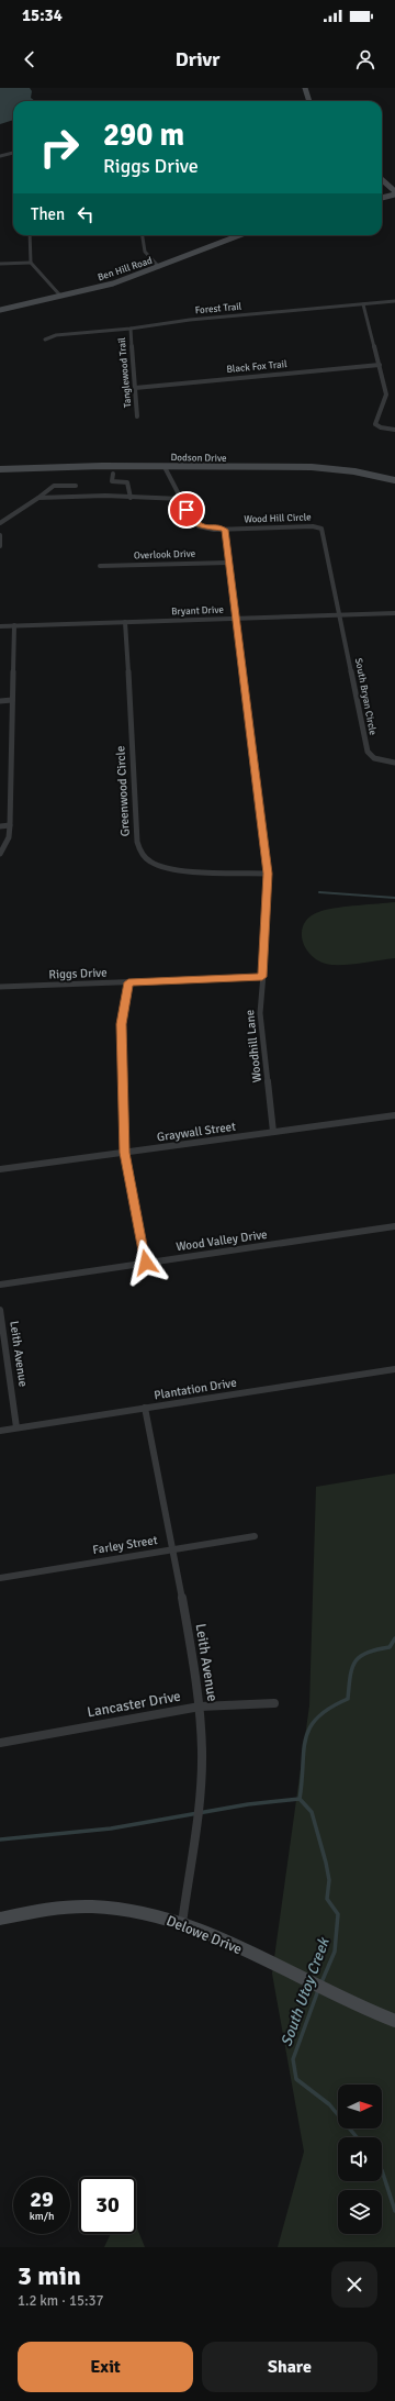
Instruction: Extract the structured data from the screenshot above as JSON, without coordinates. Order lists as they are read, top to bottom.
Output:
{
  "streets": {
    "street": [
      "Ben Hill Road",
      "Forest Trail",
      "Black Fox Trail",
      "Tanglewood Trail",
      "Dodson Drive",
      "Wood Hill Circle",
      "Overlook Drive",
      "Bryant Drive",
      "South Bryan Circle",
      "Greenwood Circle",
      "Riggs Drive",
      "Woodhill Lane",
      "Graywall Street",
      "Wood Valley Drive",
      "Leith Avenue",
      "Plantation Drive",
      "Farley Street",
      "Lancaster Drive",
      "Delowe Drive"
    ]
  },
  "crossings": [
    ["Forest Trail", "Tanglewood Trail"],
    ["Black Fox Trail", "Tanglewood Trail"],
    ["Wood Hill Circle", "Bryant Drive"],
    ["Wood Hill Circle", "South Bryan Circle"],
    ["Wood Hill Circle", "Woodhill Lane"],
    ["Overlook Drive", "Woodhill Lane"],
    ["Bryant Drive", "South Bryan Circle"],
    ["Bryant Drive", "Greenwood Circle"],
    ["Bryant Drive", "Woodhill Lane"],
    ["Greenwood Circle", "Woodhill Lane"],
    ["Riggs Drive", "Woodhill Lane"],
    ["Woodhill Lane", "Graywall Street"],
    ["Leith Avenue", "Plantation Drive"],
    ["Leith Avenue", "Farley Street"],
    ["Leith Avenue", "Lancaster Drive"],
    ["Leith Avenue", "Delowe Drive"]
  ],
  "water": ["South Utoy Creek"],
  "north": "right",
  "page": {
    "status": "15:34",
    "header": "Drivr",
    "turn": ["290 m", "Riggs Drive"],
    "then": "Then",
    "speed": "29 km/h",
    "limit": "30",
    "heading": ["3 min", "1.2 km · 15:37"],
    "buttons": ["Exit", "Share"]
  }
}
